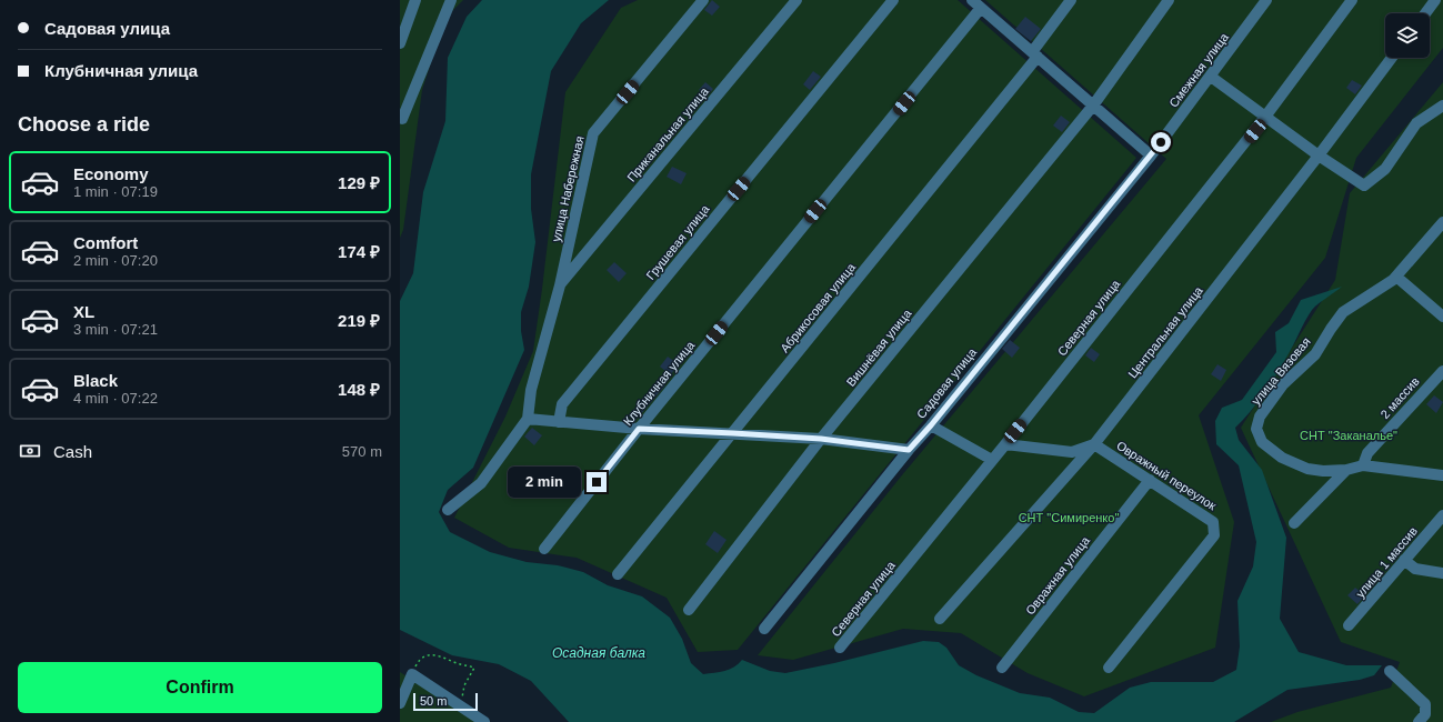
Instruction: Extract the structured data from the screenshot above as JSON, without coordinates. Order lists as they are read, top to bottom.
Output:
{
  "streets": {
    "street": [
      "Смежная улица",
      "Приканальная улица",
      "улица Набережная",
      "Грушевая улица",
      "Абрикосовая улица",
      "Северная улица",
      "Центральная улица",
      "Вишнёвая улица",
      "улица Вязовая",
      "Клубничная улица",
      "Садовая улица",
      "2 массив",
      "Овражный переулок",
      "улица 1 массив",
      "Овражная улица"
    ]
  },
  "crossings": [
    ["Смежная улица", "Садовая улица"],
    ["Приканальная улица", "улица Набережная"],
    ["Центральная улица", "Овражный переулок"],
    ["Овражный переулок", "Овражная улица"]
  ],
  "water": ["Осадная балка"],
  "parks": ["СНТ \"Заканалье\"", "СНТ \"Симиренко\""],
  "scale_bar": "50 m",
  "page": {
    "banner": ["Садовая улица", "Клубничная улица"],
    "heading": "Choose a ride",
    "list": [
      {
        "name": "Economy",
        "note": "1 min · 07:19",
        "value": "129 ₽"
      },
      {
        "name": "Comfort",
        "note": "2 min · 07:20",
        "value": "174 ₽"
      },
      {
        "name": "XL",
        "note": "3 min · 07:21",
        "value": "219 ₽"
      },
      {
        "name": "Black",
        "note": "4 min · 07:22",
        "value": "148 ₽"
      }
    ],
    "pay": ["Cash", "570 m"],
    "bubble": "2 min",
    "buttons": "Confirm",
    "scale": "50 m"
  }
}
